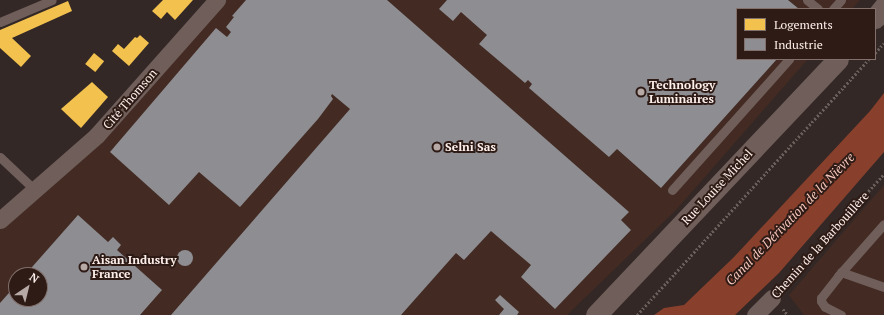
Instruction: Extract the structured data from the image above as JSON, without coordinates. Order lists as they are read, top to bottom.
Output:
{
  "streets": {
    "street": ["Cité Thomson", "Rue Louise Michel", "Chemin de la Barbouillère"]
  },
  "water": ["Canal de Dérivation de la Nièvre"],
  "places": ["Technology Luminaires", "Selni Sas", "Aisan Industry France"],
  "legend": ["Logements", "Industrie"],
  "north": "top right"
}
